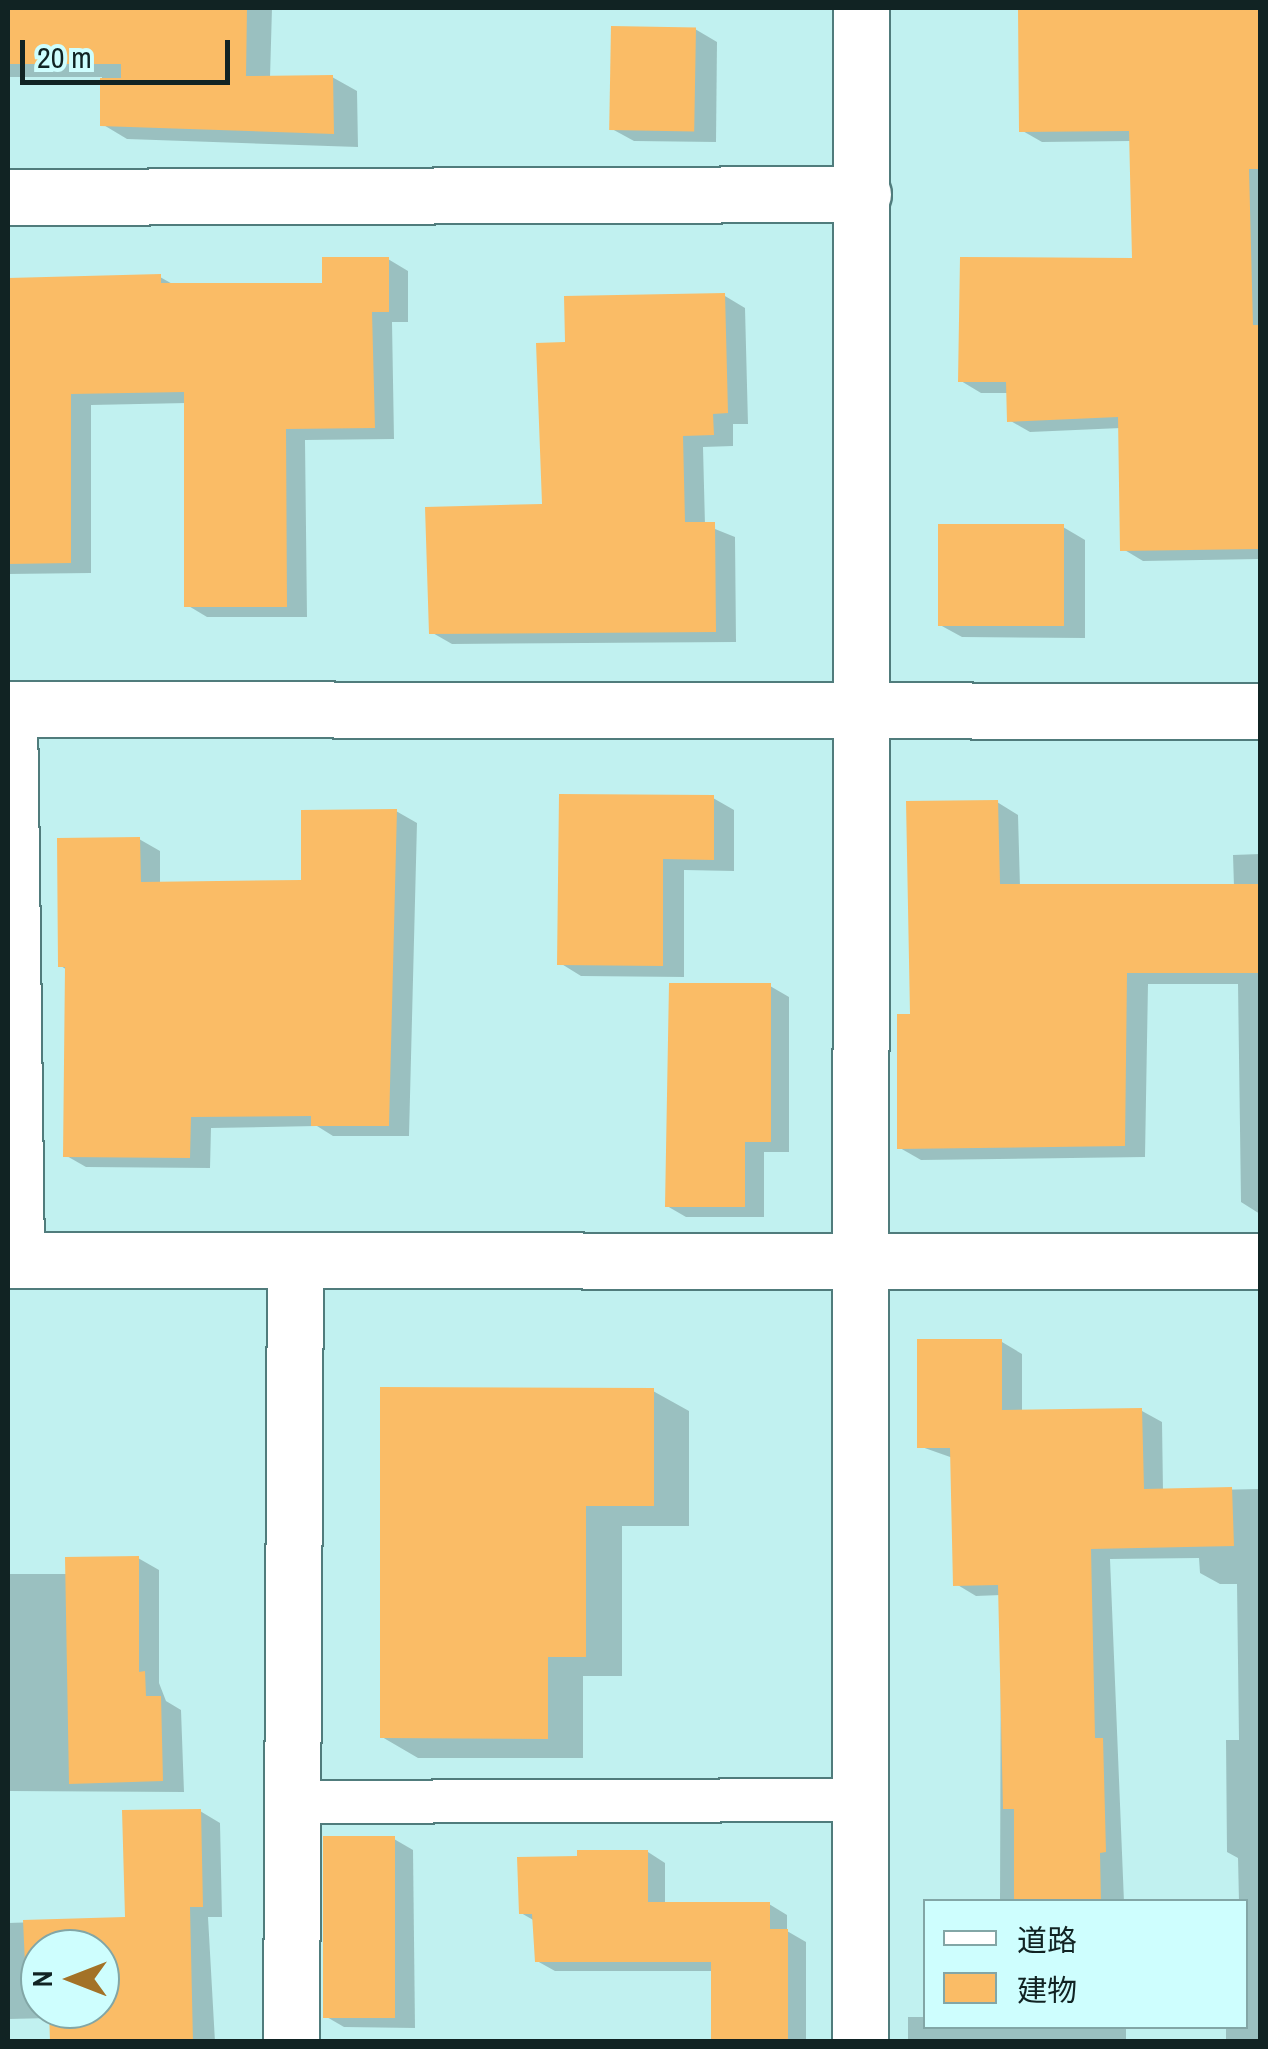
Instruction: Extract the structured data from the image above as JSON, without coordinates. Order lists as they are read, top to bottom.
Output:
{
  "legend": ["道路", "建物"],
  "scale_bar": "20 m",
  "north": "left"
}
